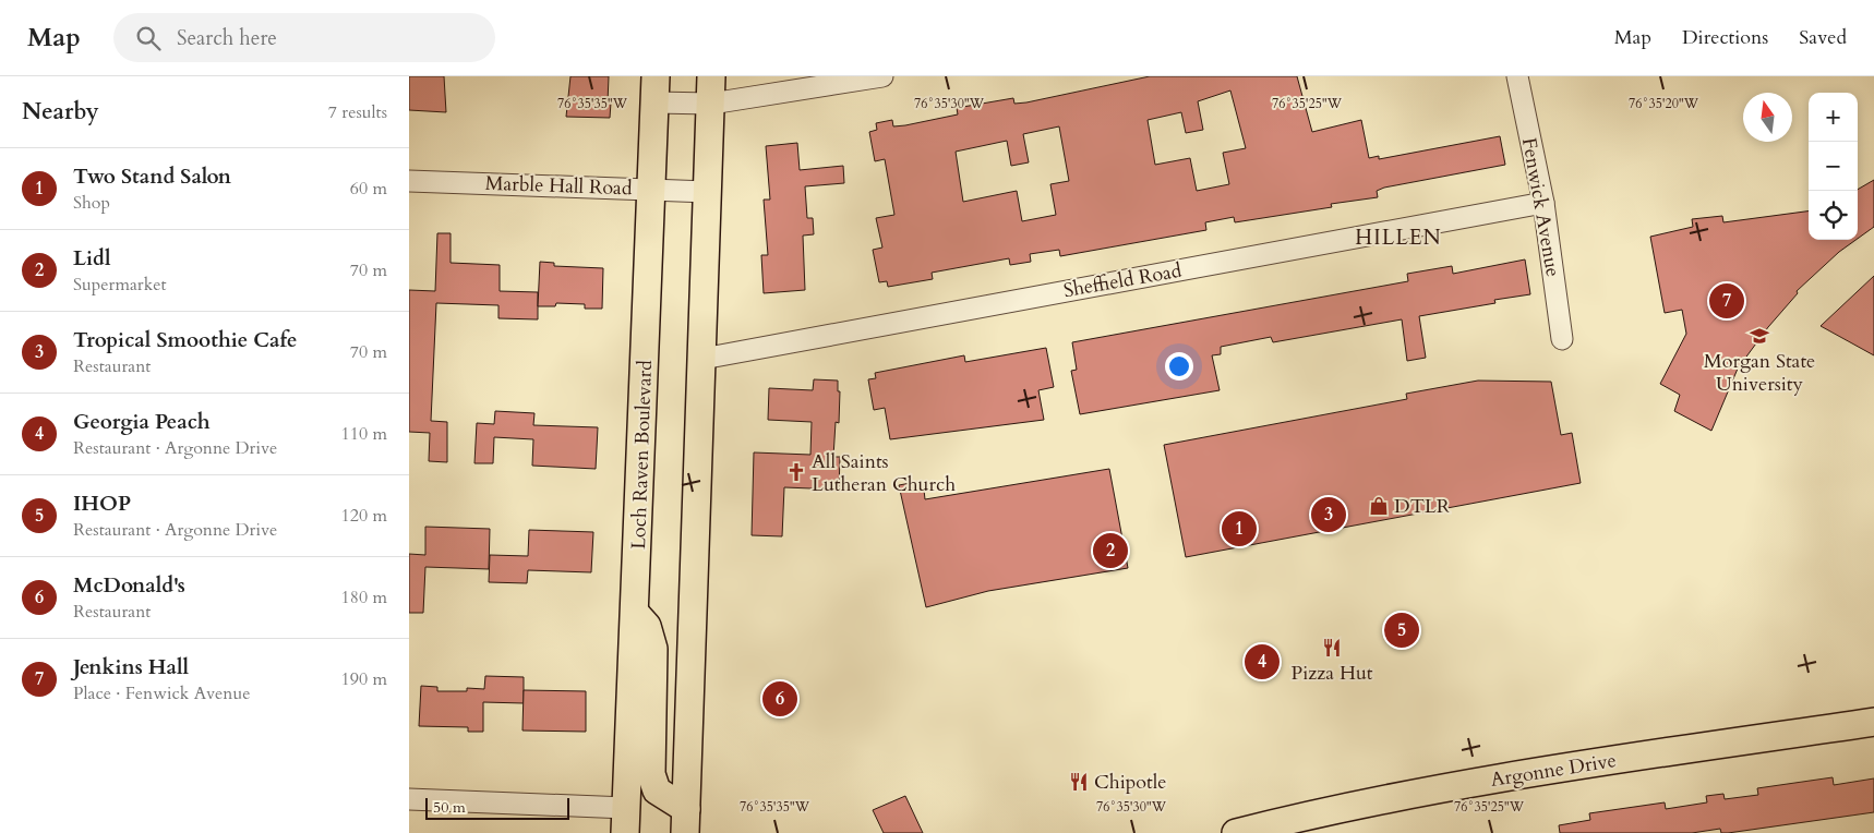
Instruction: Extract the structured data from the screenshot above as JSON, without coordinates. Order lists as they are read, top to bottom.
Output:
{
  "streets": {
    "main road": ["Loch Raven Boulevard", "Argonne Drive"],
    "street": ["Marble Hall Road", "Fenwick Avenue", "Sheffield Road"]
  },
  "crossings": [
    ["Marble Hall Road", "Loch Raven Boulevard"],
    ["Fenwick Avenue", "Sheffield Road"]
  ],
  "districts": ["HILLEN"],
  "places": {
    "school or university": ["Morgan State University"],
    "church": ["All Saints Lutheran Church"],
    "shop": ["DTLR"],
    "restaurant": ["Pizza Hut", "Chipotle"]
  },
  "scale_bar": "50 m",
  "north": "top",
  "page": {
    "header": "Map",
    "search": "Search here",
    "nav": ["Map", "Directions", "Saved"],
    "heading": ["Nearby", "7 results"],
    "map_buttons": ["+", "−"],
    "list": [
      {
        "mark": "1",
        "name": "Two Stand Salon",
        "note": "Shop",
        "value": "60 m"
      },
      {
        "mark": "2",
        "name": "Lidl",
        "note": "Supermarket",
        "value": "70 m"
      },
      {
        "mark": "3",
        "name": "Tropical Smoothie Cafe",
        "note": "Restaurant",
        "value": "70 m"
      },
      {
        "mark": "4",
        "name": "Georgia Peach",
        "note": "Restaurant · Argonne Drive",
        "value": "110 m"
      },
      {
        "mark": "5",
        "name": "IHOP",
        "note": "Restaurant · Argonne Drive",
        "value": "120 m"
      },
      {
        "mark": "6",
        "name": "McDonald's",
        "note": "Restaurant",
        "value": "180 m"
      },
      {
        "mark": "7",
        "name": "Jenkins Hall",
        "note": "Place · Fenwick Avenue",
        "value": "190 m"
      }
    ],
    "pins": [
      "7",
      "3",
      "1",
      "2",
      "5",
      "4",
      "6"
    ],
    "scale": "50 m"
  },
  "coordinates": [
    "76°35'35\"W",
    "76°35'30\"W",
    "76°35'25\"W",
    "76°35'20\"W"
  ]
}
